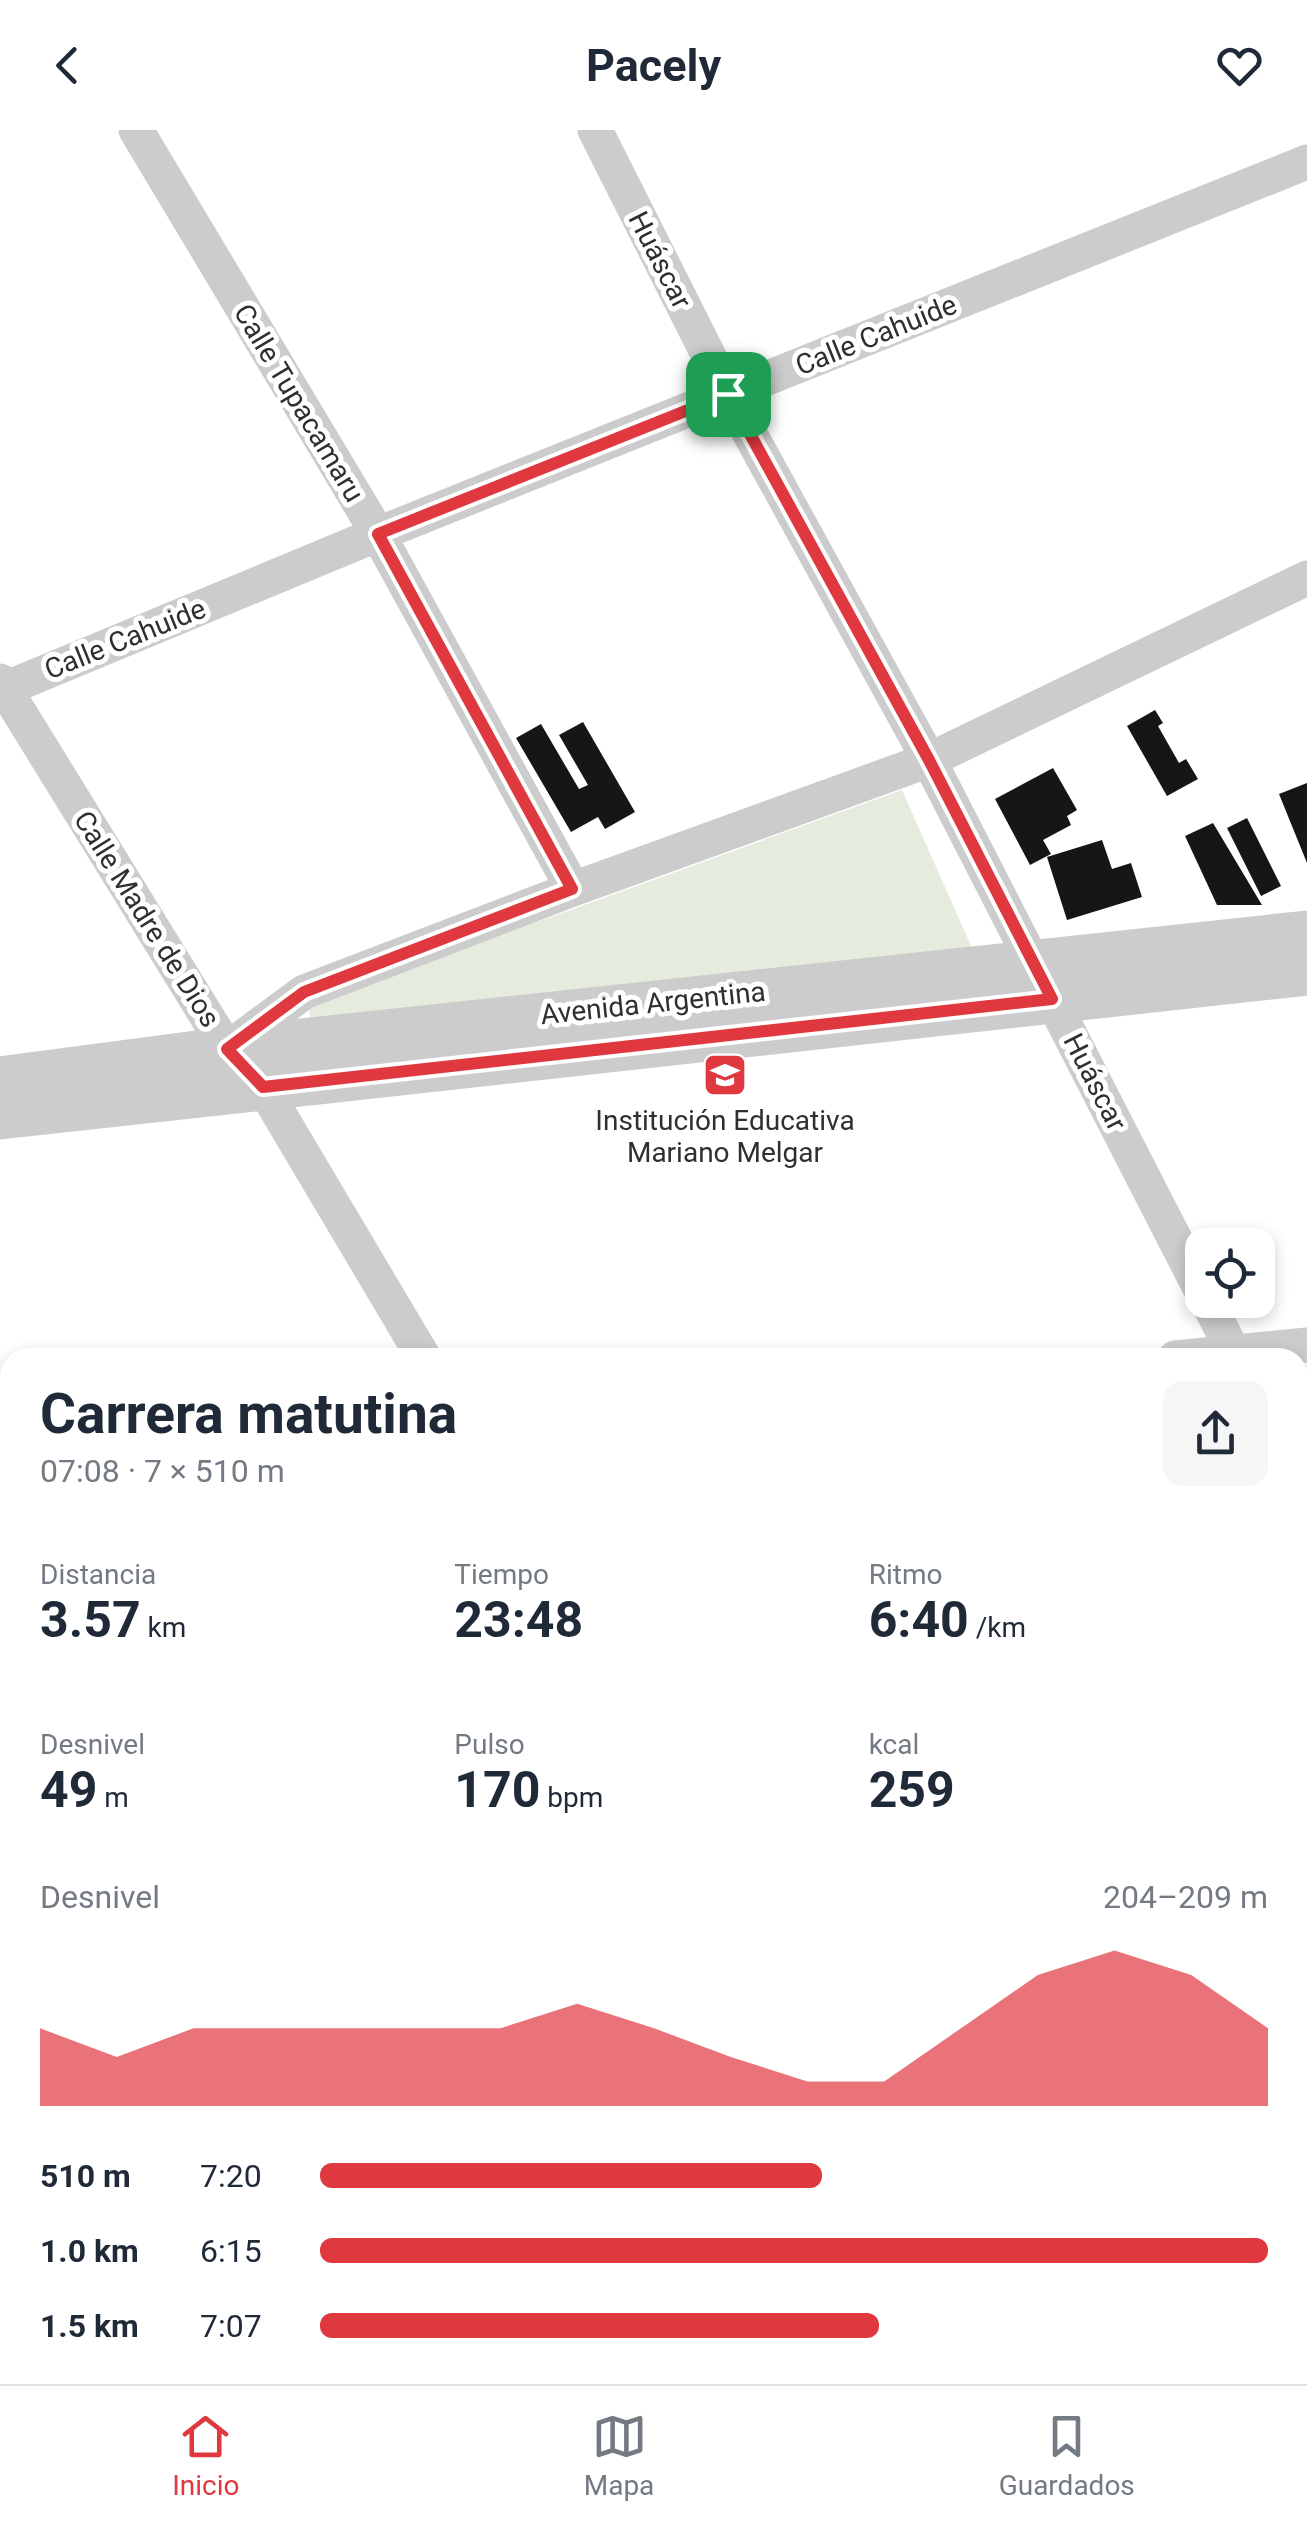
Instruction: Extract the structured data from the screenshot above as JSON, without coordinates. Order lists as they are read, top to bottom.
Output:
{
  "streets": {
    "street": [
      "Huáscar",
      "Calle Cahuide",
      "Calle Tupacamaru",
      "Calle Madre de Dios",
      "Avenida Argentina"
    ]
  },
  "crossings": [
    ["Huáscar", "Calle Cahuide"],
    ["Huáscar", "Avenida Argentina"],
    ["Calle Cahuide", "Calle Tupacamaru"],
    ["Calle Cahuide", "Calle Madre de Dios"],
    ["Calle Madre de Dios", "Avenida Argentina"]
  ],
  "places": {
    "school or university": ["Institución Educativa Mariano Melgar"]
  },
  "page": {
    "header": "Pacely",
    "heading": ["Carrera matutina", "07:08 · 7 × 510 m"],
    "stats": [
      ["Distancia", "3.57 km"],
      ["Tiempo", "23:48"],
      ["Ritmo", "6:40 /km"],
      ["Desnivel", "49 m"],
      ["Pulso", "170 bpm"],
      ["kcal", "259"]
    ],
    "chart": ["Desnivel", "204–209 m"],
    "list": [
      {
        "name": "510 m",
        "note": "7:20"
      },
      {
        "name": "1.0 km",
        "note": "6:15"
      },
      {
        "name": "1.5 km",
        "note": "7:07"
      }
    ],
    "tabs": ["Inicio", "Mapa", "Guardados"]
  }
}
